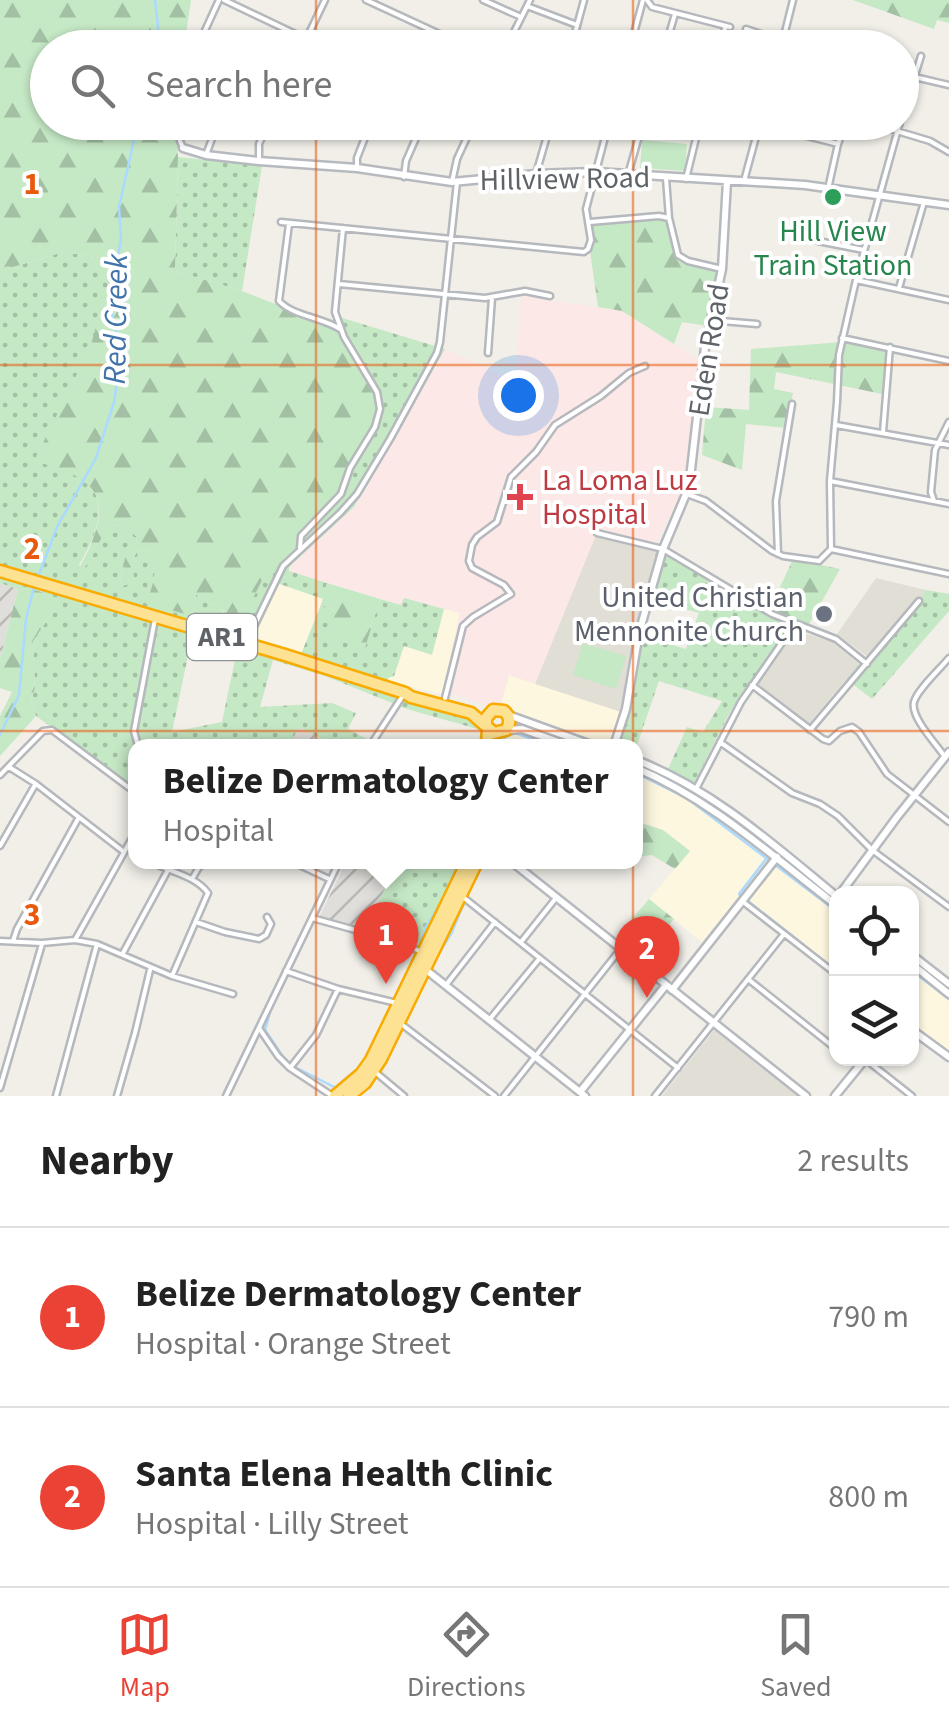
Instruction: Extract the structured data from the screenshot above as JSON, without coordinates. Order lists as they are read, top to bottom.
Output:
{
  "streets": {
    "highway": ["AR1"],
    "street": ["Hillview Road", "Eden Road"]
  },
  "crossings": [
    ["Hillview Road", "Eden Road"]
  ],
  "water": ["Red Creek"],
  "places": {
    "other": ["Hill View Train Station", "United Christian Mennonite Church"],
    "health": ["La Loma Luz Hospital"]
  },
  "page": {
    "search": "Search here",
    "popup": ["Belize Dermatology Center", "Hospital"],
    "pins": ["1", "2"],
    "heading": ["Nearby", "2 results"],
    "list": [
      {
        "mark": "1",
        "name": "Belize Dermatology Center",
        "note": "Hospital · Orange Street",
        "value": "790 m"
      },
      {
        "mark": "2",
        "name": "Santa Elena Health Clinic",
        "note": "Hospital · Lilly Street",
        "value": "800 m"
      }
    ],
    "nav": ["Map", "Directions", "Saved"]
  },
  "grid": {
    "rows": ["1", "2", "3"]
  }
}
